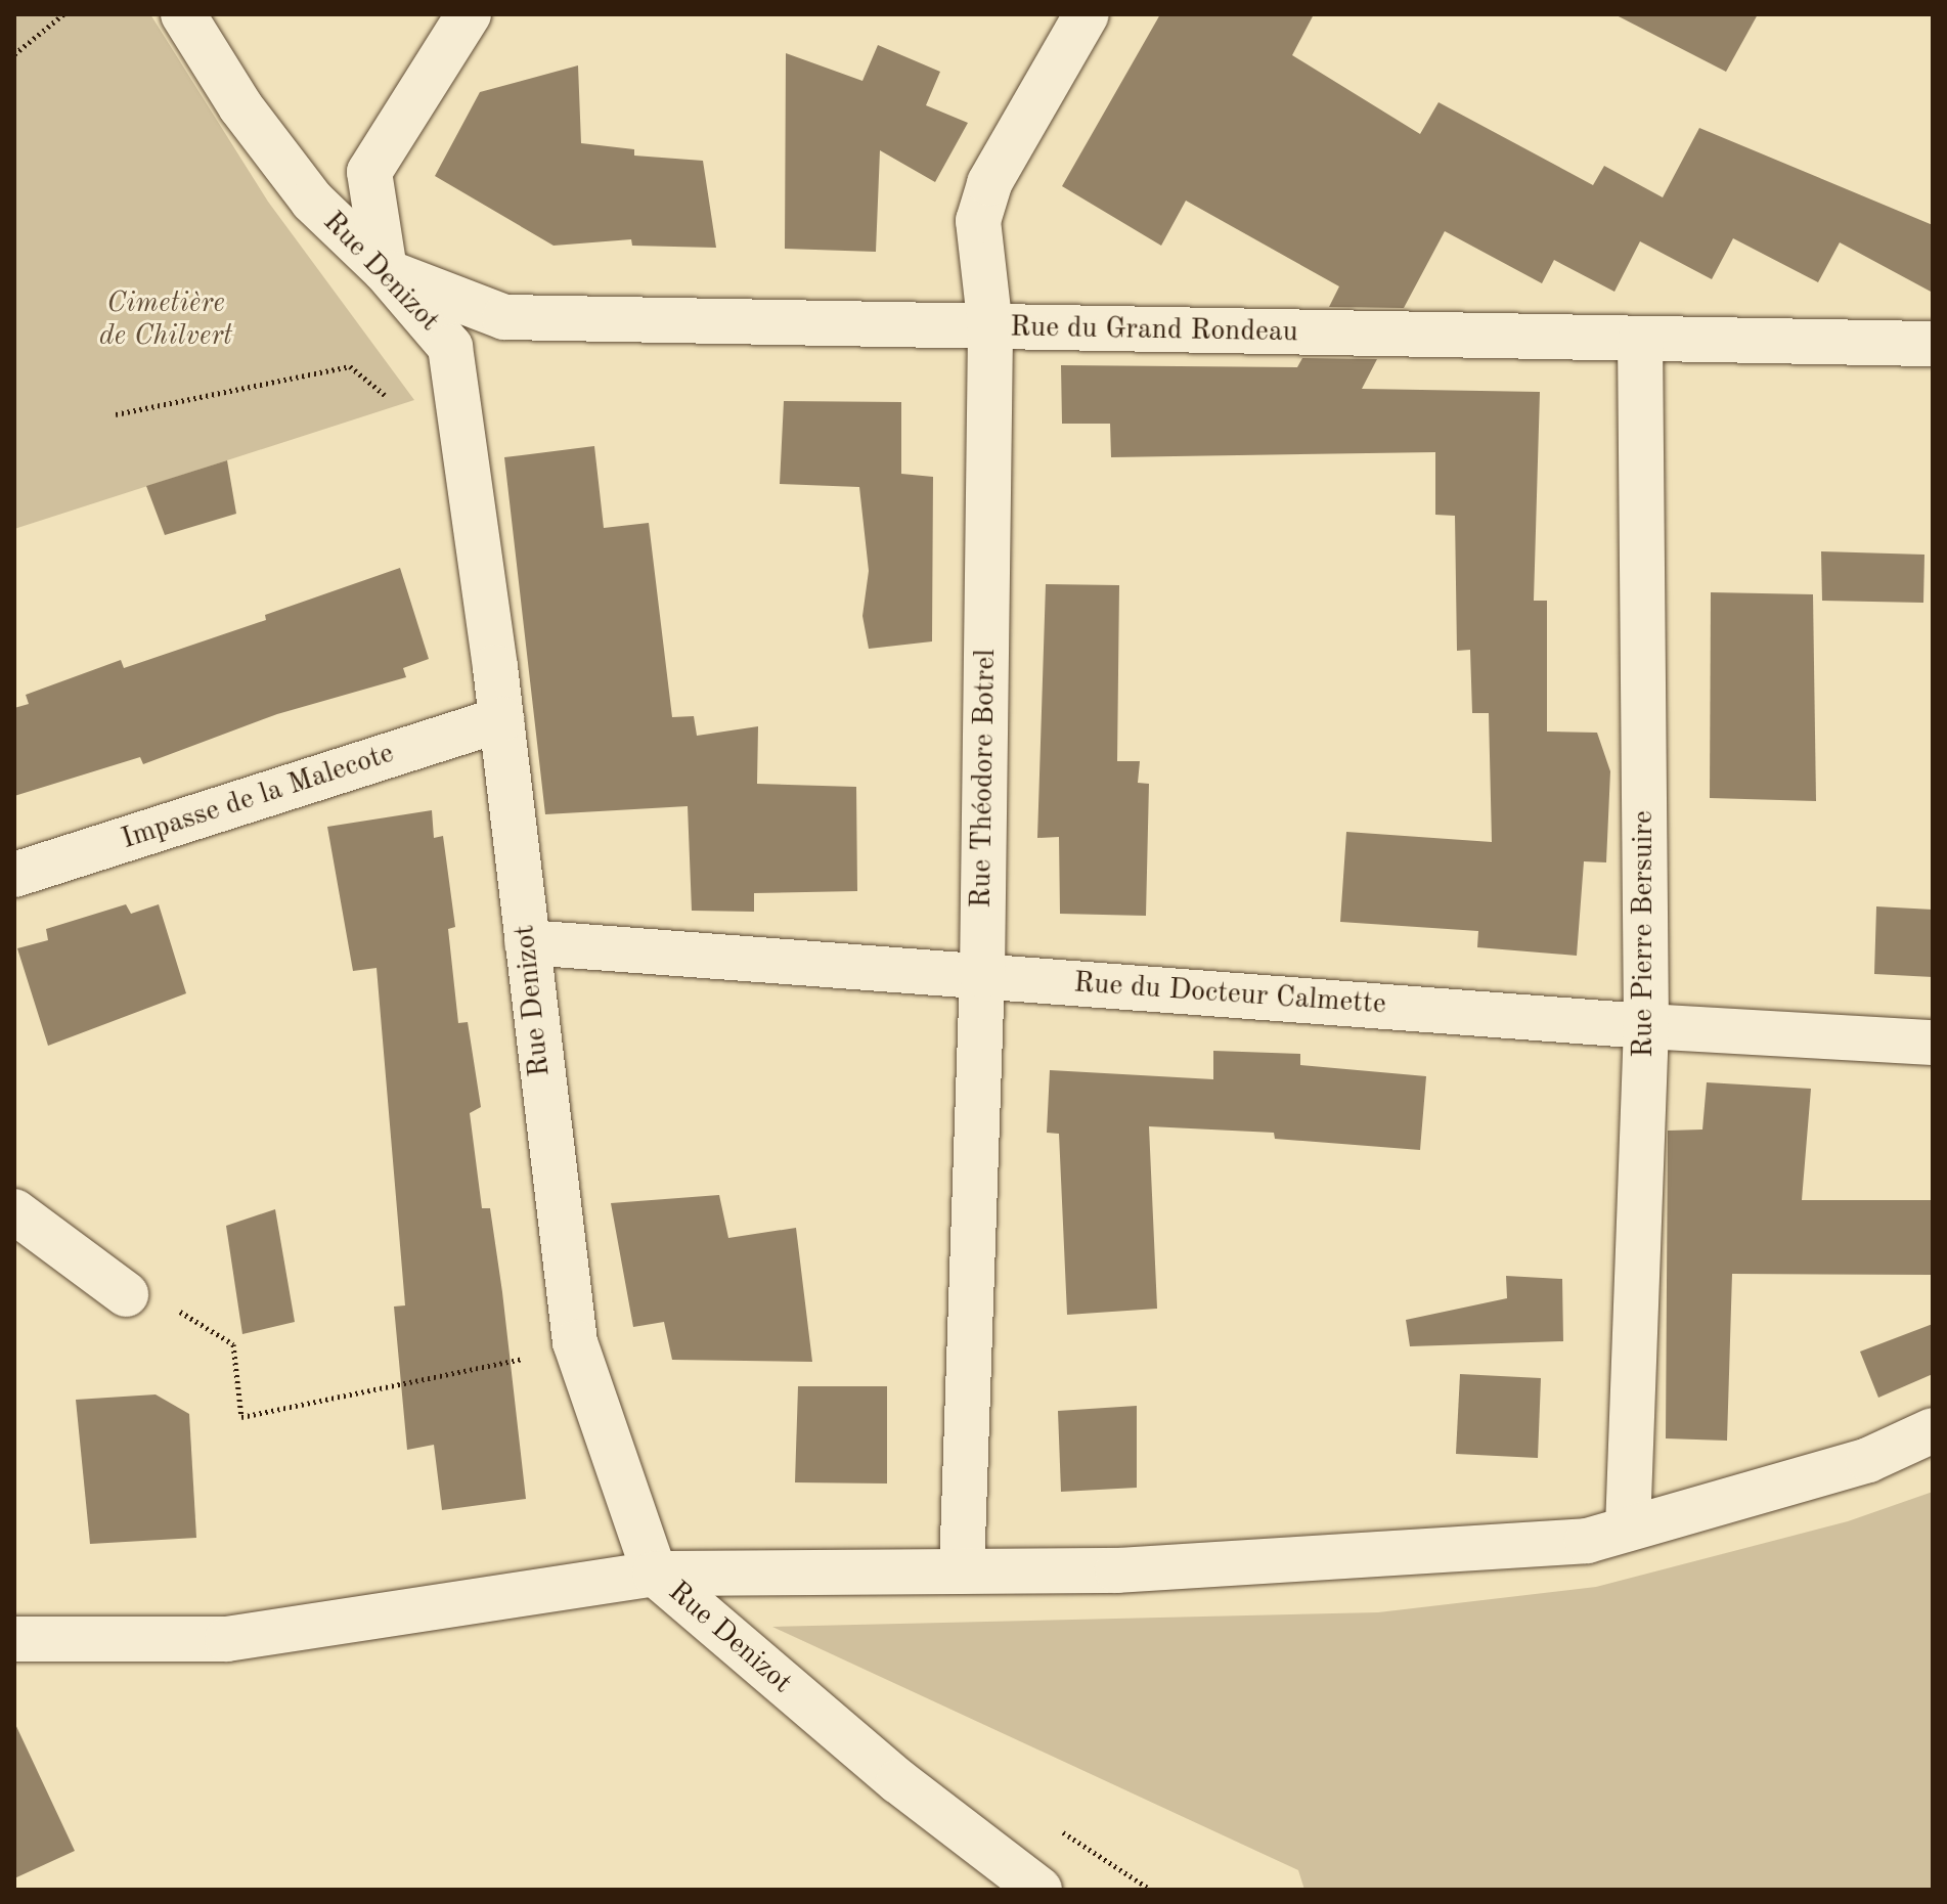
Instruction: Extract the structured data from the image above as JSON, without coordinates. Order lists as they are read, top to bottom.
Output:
{
  "streets": {
    "street": [
      "Rue Denizot",
      "Rue du Grand Rondeau",
      "Rue Théodore Botrel",
      "Impasse de la Malecote",
      "Rue Pierre Bersuire",
      "Rue du Docteur Calmette"
    ]
  },
  "crossings": [
    ["Rue Denizot", "Rue du Grand Rondeau"],
    ["Rue Denizot", "Impasse de la Malecote"],
    ["Rue Denizot", "Rue du Docteur Calmette"],
    ["Rue du Grand Rondeau", "Rue Théodore Botrel"],
    ["Rue du Grand Rondeau", "Rue Pierre Bersuire"],
    ["Rue Théodore Botrel", "Rue du Docteur Calmette"],
    ["Rue Pierre Bersuire", "Rue du Docteur Calmette"]
  ],
  "parks": ["Cimetière de Chilvert"]
}
